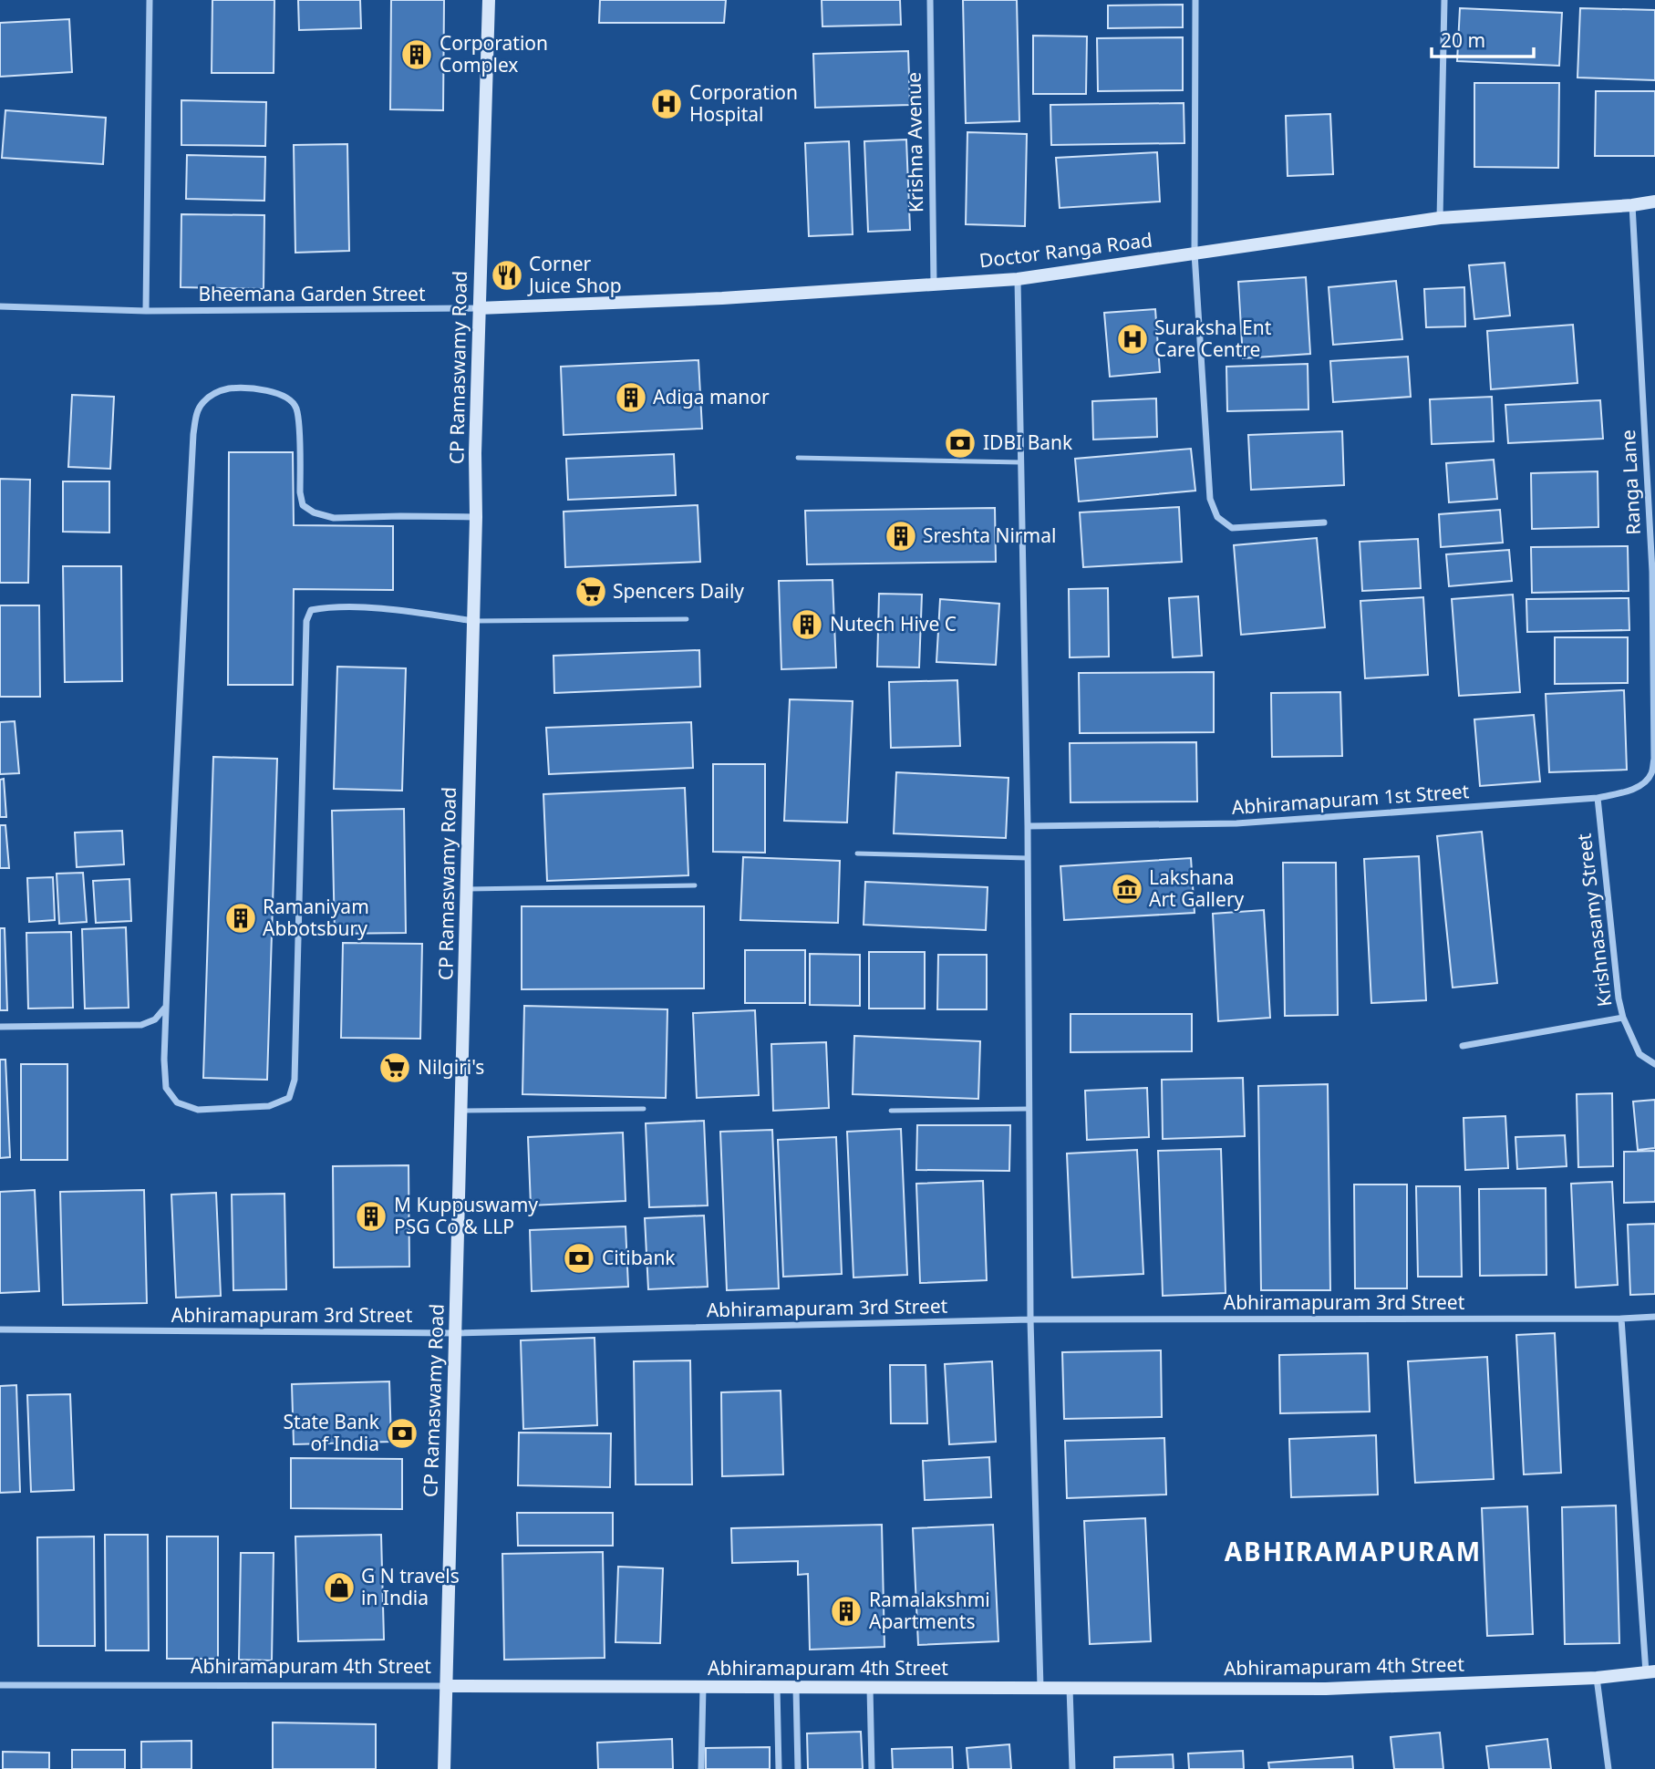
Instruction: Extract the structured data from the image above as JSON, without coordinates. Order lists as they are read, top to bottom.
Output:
{
  "streets": {
    "main road": ["Doctor Ranga Road", "CP Ramaswamy Road", "Abhiramapuram 4th Street"],
    "street": [
      "Krishna Avenue",
      "Bheemana Garden Street",
      "Ranga Lane",
      "Abhiramapuram 1st Street",
      "Krishnasamy Street",
      "Abhiramapuram 3rd Street"
    ]
  },
  "crossings": [
    ["Krishna Avenue", "Doctor Ranga Road"],
    ["Doctor Ranga Road", "Bheemana Garden Street"],
    ["Doctor Ranga Road", "CP Ramaswamy Road"],
    ["Doctor Ranga Road", "Ranga Lane"],
    ["Bheemana Garden Street", "CP Ramaswamy Road"],
    ["CP Ramaswamy Road", "Abhiramapuram 3rd Street"],
    ["CP Ramaswamy Road", "Abhiramapuram 4th Street"],
    ["Ranga Lane", "Abhiramapuram 1st Street"],
    ["Abhiramapuram 1st Street", "Krishnasamy Street"]
  ],
  "districts": ["ABHIRAMAPURAM"],
  "places": {
    "building": [
      "Corporation Complex",
      "Adiga manor",
      "Sreshta Nirmal",
      "Nutech Hive C",
      "Ramaniyam Abbotsbury",
      "M Kuppuswamy PSG Co & LLP",
      "Ramalakshmi Apartments"
    ],
    "hospital": ["Corporation Hospital", "Suraksha Ent Care Centre"],
    "restaurant": ["Corner Juice Shop"],
    "bank": ["IDBI Bank", "Citibank", "State Bank of India"],
    "supermarket": ["Spencers Daily", "Nilgiri's"],
    "museum": ["Lakshana Art Gallery"],
    "shop": ["G N travels in India"]
  },
  "scale_bar": "20 m"
}
